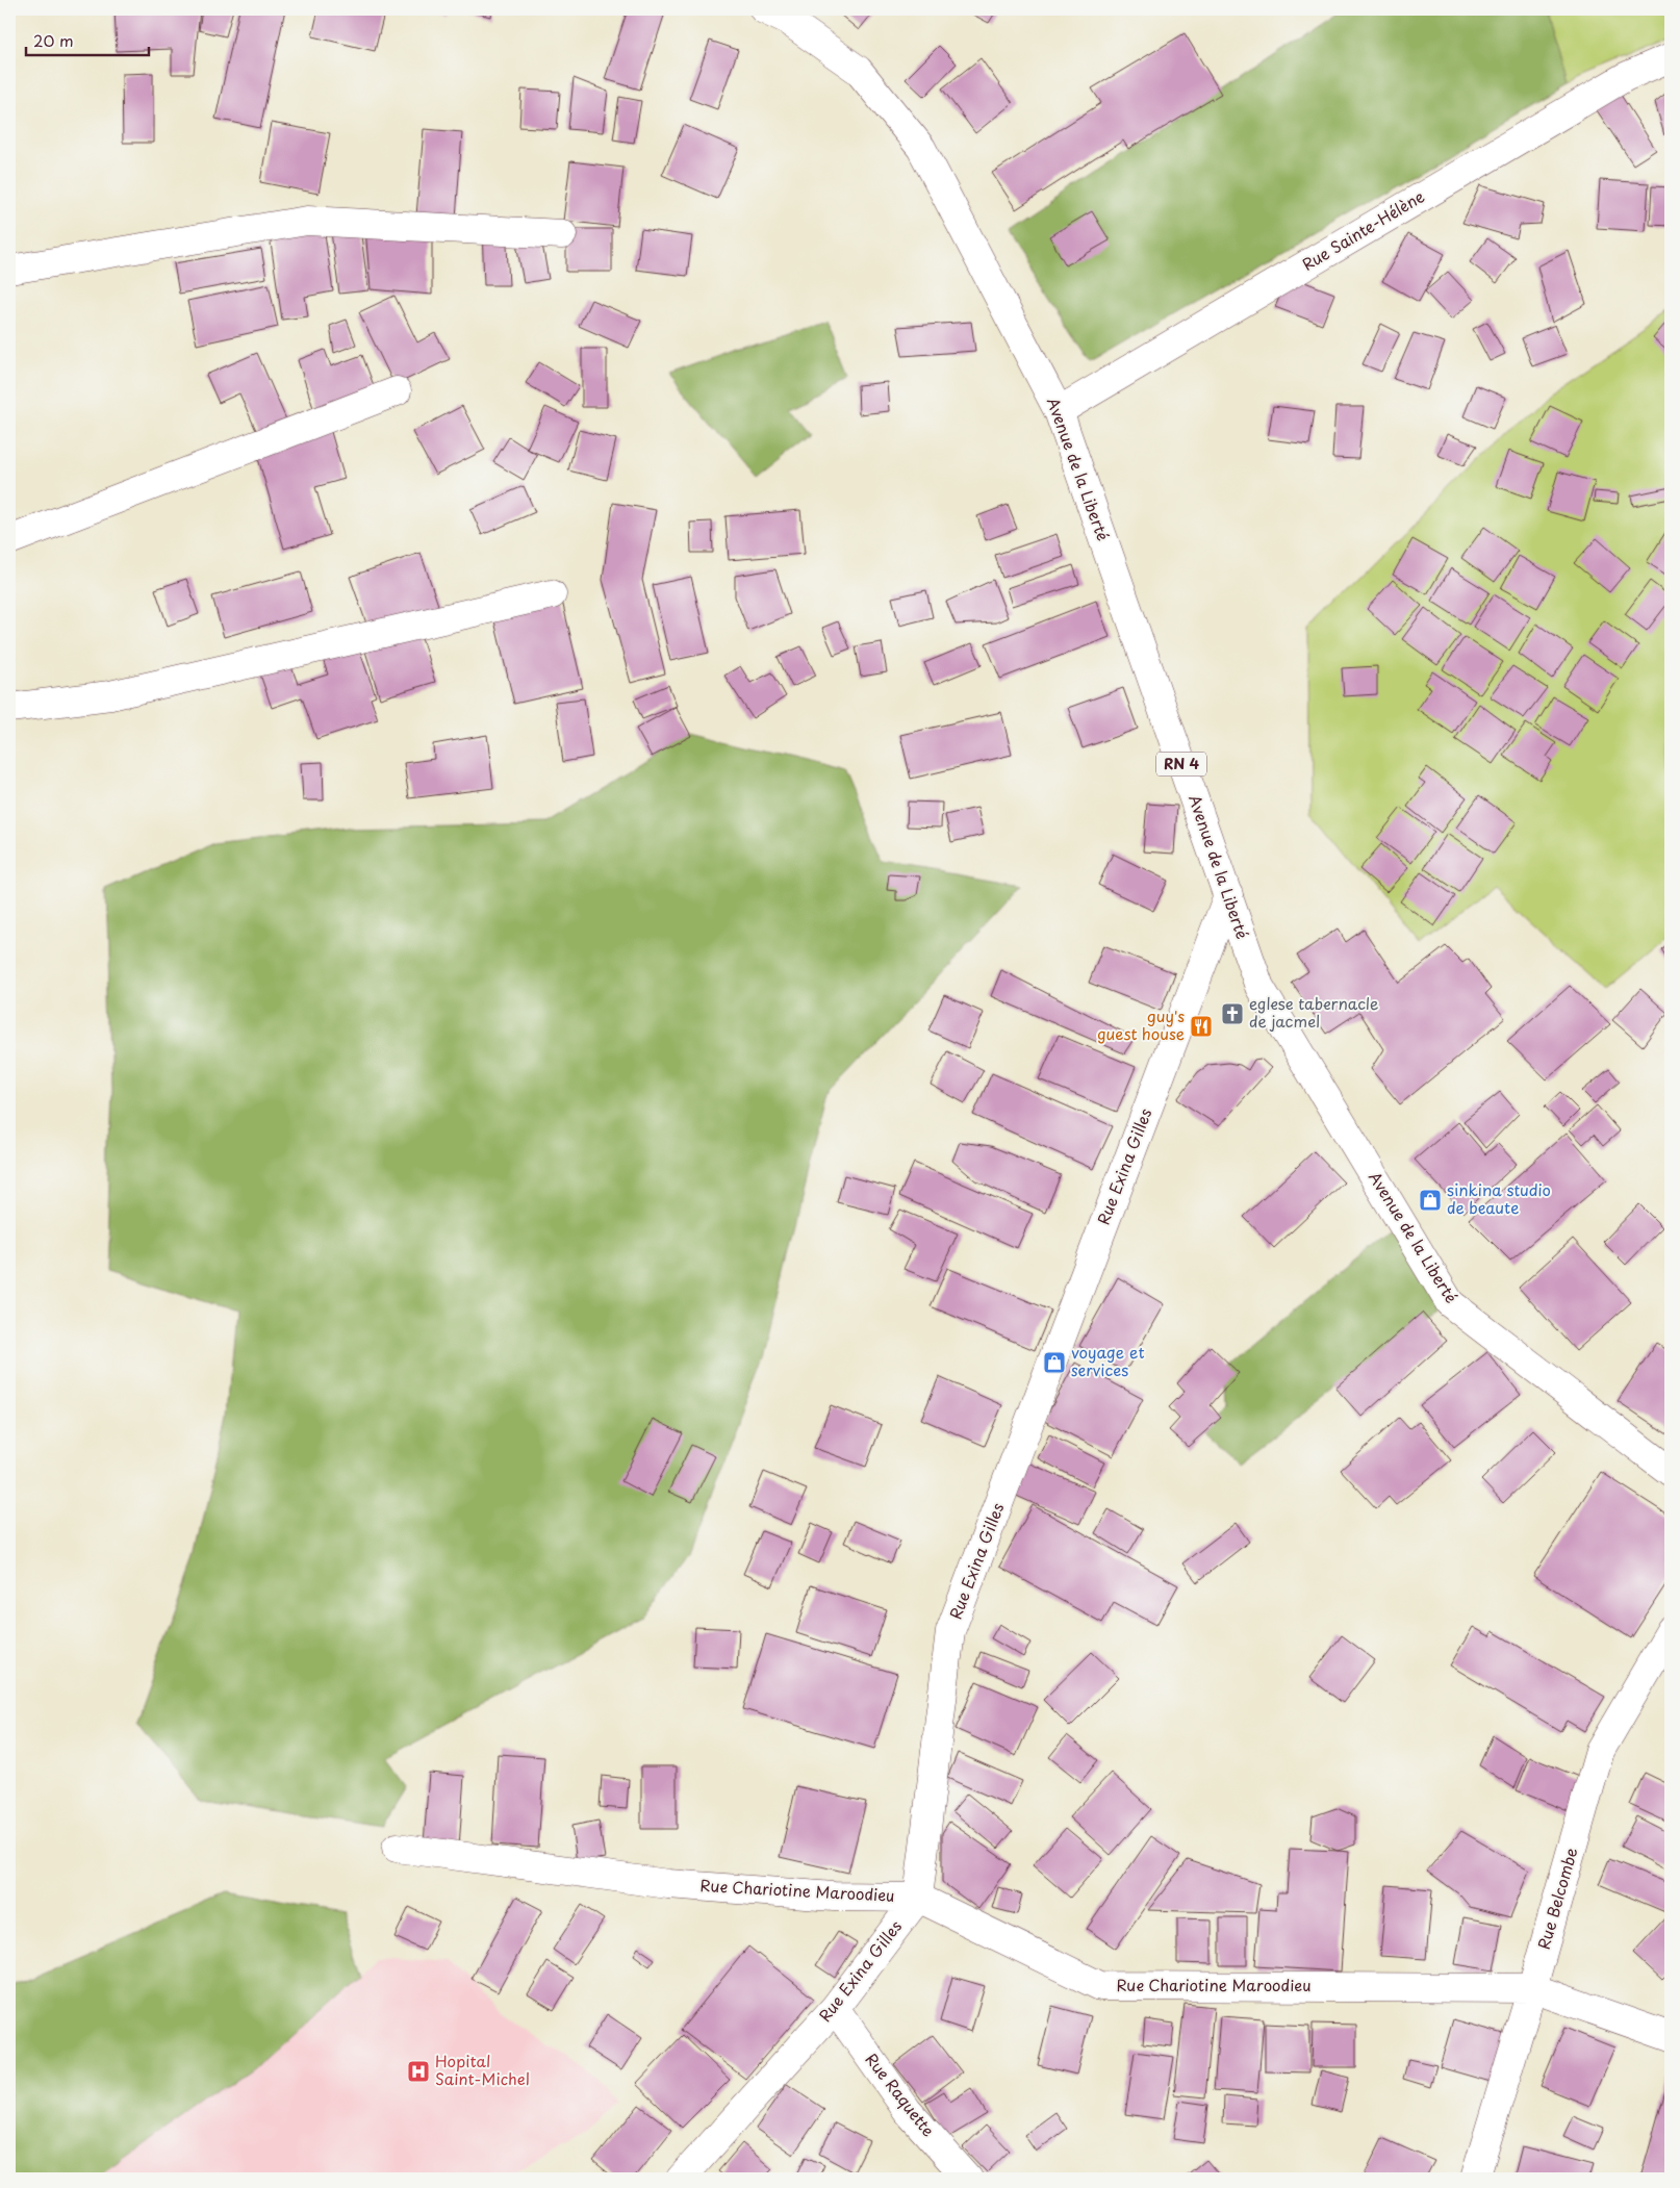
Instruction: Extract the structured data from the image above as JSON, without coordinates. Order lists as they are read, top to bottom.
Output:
{
  "streets": {
    "street": [
      "Rue Sainte-Hélène",
      "Avenue de la Liberté",
      "RN 4",
      "Rue Exina Gilles",
      "Rue Chariotine Maroodieu",
      "Rue Belcombe",
      "Rue Raquette"
    ]
  },
  "crossings": [
    ["Rue Sainte-Hélène", "Avenue de la Liberté"],
    ["Avenue de la Liberté", "Rue Exina Gilles"],
    ["Rue Exina Gilles", "Rue Chariotine Maroodieu"],
    ["Rue Exina Gilles", "Rue Raquette"],
    ["Rue Chariotine Maroodieu", "Rue Belcombe"]
  ],
  "places": {
    "church": ["eglese tabernacle de jacmel"],
    "restaurant": ["guy's guest house"],
    "shop": ["sinkina studio de beaute", "voyage et services"],
    "hospital": ["Hopital Saint-Michel"]
  },
  "scale_bar": "20 m"
}
